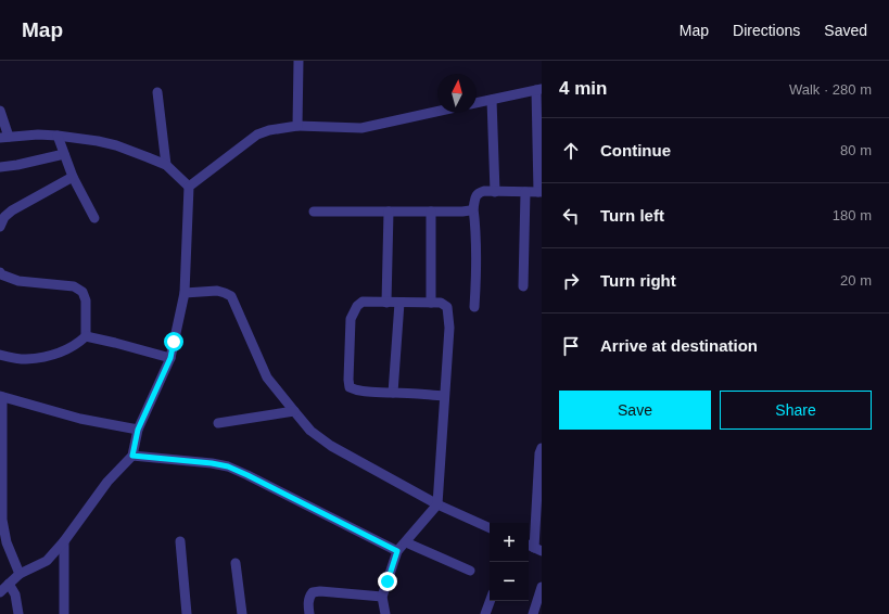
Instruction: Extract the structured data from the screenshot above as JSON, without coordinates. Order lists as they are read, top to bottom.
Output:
{
  "north": "top",
  "page": {
    "header": "Map",
    "nav": ["Map", "Directions", "Saved"],
    "heading": ["4 min", "Walk · 280 m"],
    "list": [
      ["Continue", "80 m"],
      ["Turn left", "180 m"],
      ["Turn right", "20 m"],
      "Arrive at destination"
    ],
    "buttons": ["Save", "Share"],
    "map_buttons": ["+", "−"]
  }
}
